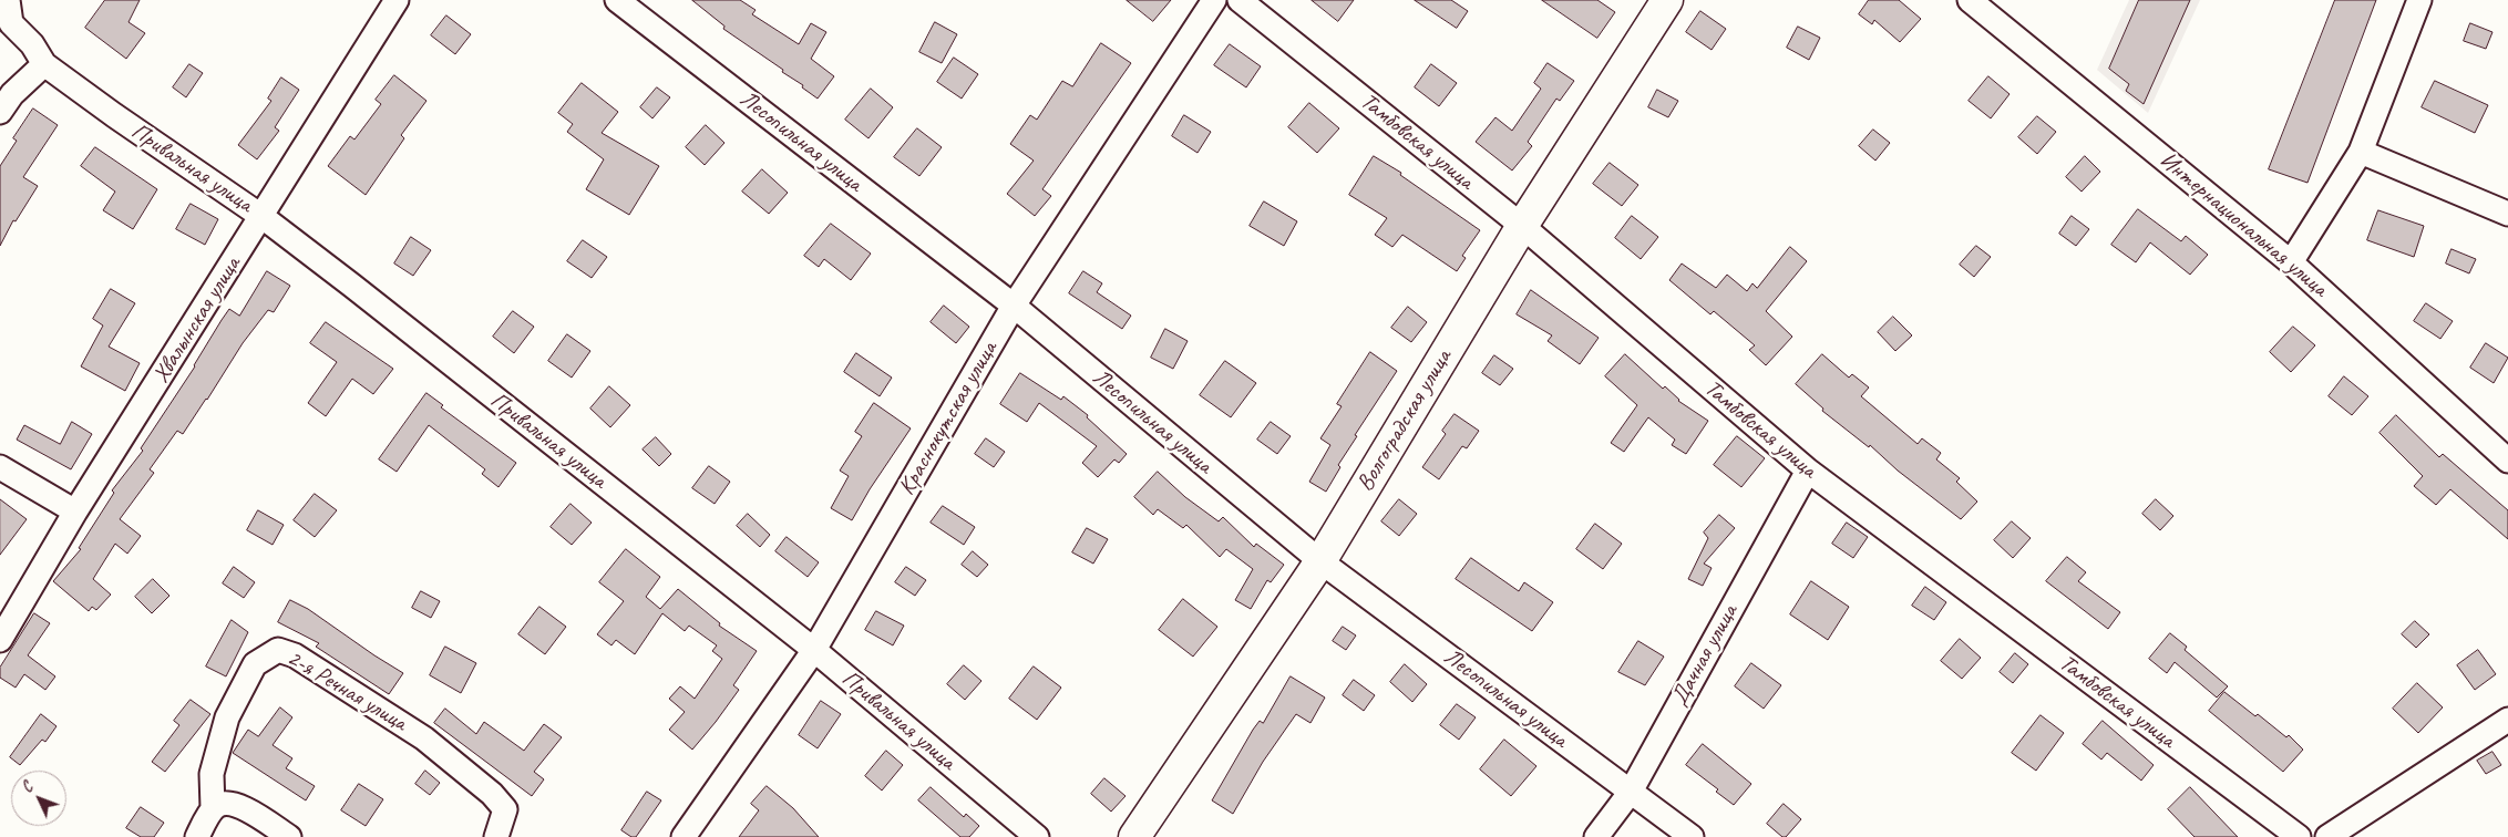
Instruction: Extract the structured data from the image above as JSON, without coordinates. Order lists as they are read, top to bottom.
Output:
{
  "streets": {
    "street": [
      "Лесопильная улица",
      "Тамбовская улица",
      "Привальная улица",
      "Интернациональная улица",
      "Хвалынская улица",
      "Краснокутская улица",
      "Волгоградская улица",
      "Дачная улица",
      "2-я Речная улица"
    ]
  },
  "crossings": [
    ["Лесопильная улица", "Краснокутская улица"],
    ["Лесопильная улица", "Волгоградская улица"],
    ["Лесопильная улица", "Дачная улица"],
    ["Тамбовская улица", "Волгоградская улица"],
    ["Тамбовская улица", "Дачная улица"],
    ["Привальная улица", "Хвалынская улица"],
    ["Привальная улица", "Краснокутская улица"]
  ],
  "north": "top left"
}
